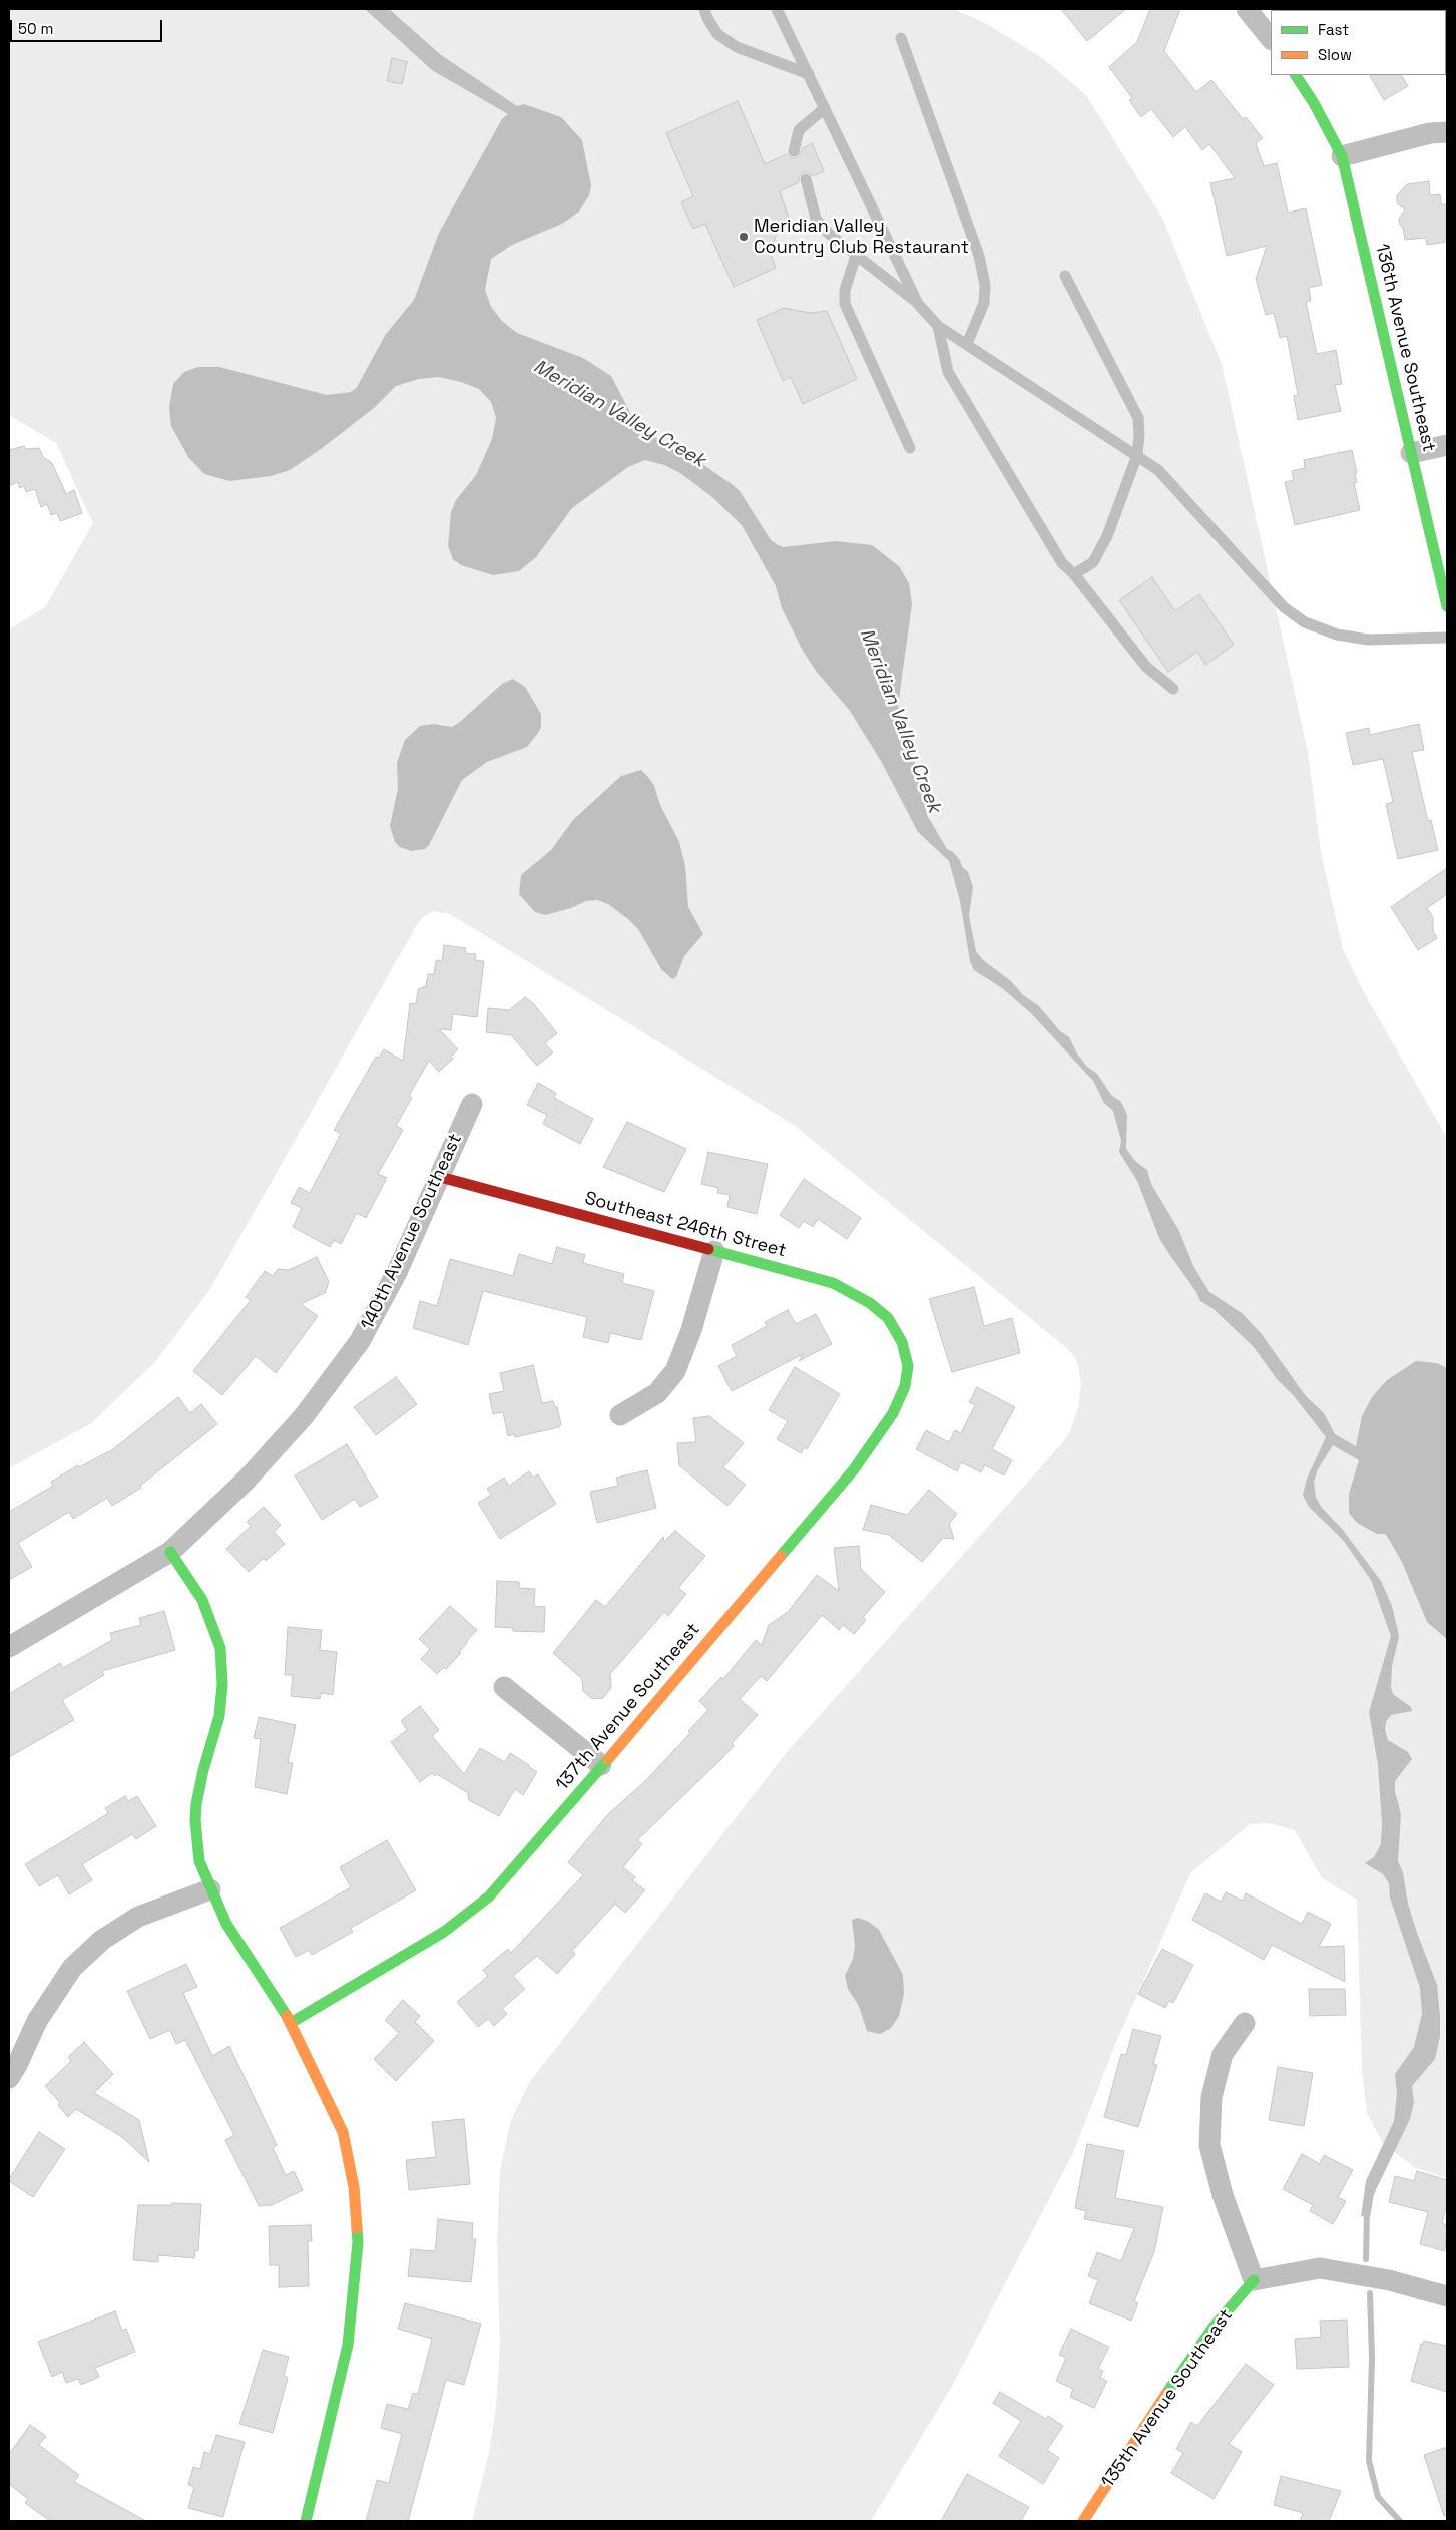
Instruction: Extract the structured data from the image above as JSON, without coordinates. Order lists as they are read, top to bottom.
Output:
{
  "streets": {
    "street": [
      "136th Avenue Southeast",
      "Southeast 246th Street",
      "140th Avenue Southeast",
      "137th Avenue Southeast",
      "135th Avenue Southeast"
    ]
  },
  "crossings": [
    ["Southeast 246th Street", "140th Avenue Southeast"],
    ["Southeast 246th Street", "137th Avenue Southeast"]
  ],
  "water": ["Meridian Valley Creek"],
  "places": ["Meridian Valley Country Club Restaurant"],
  "legend": ["Fast", "Slow"],
  "scale_bar": "50 m"
}
